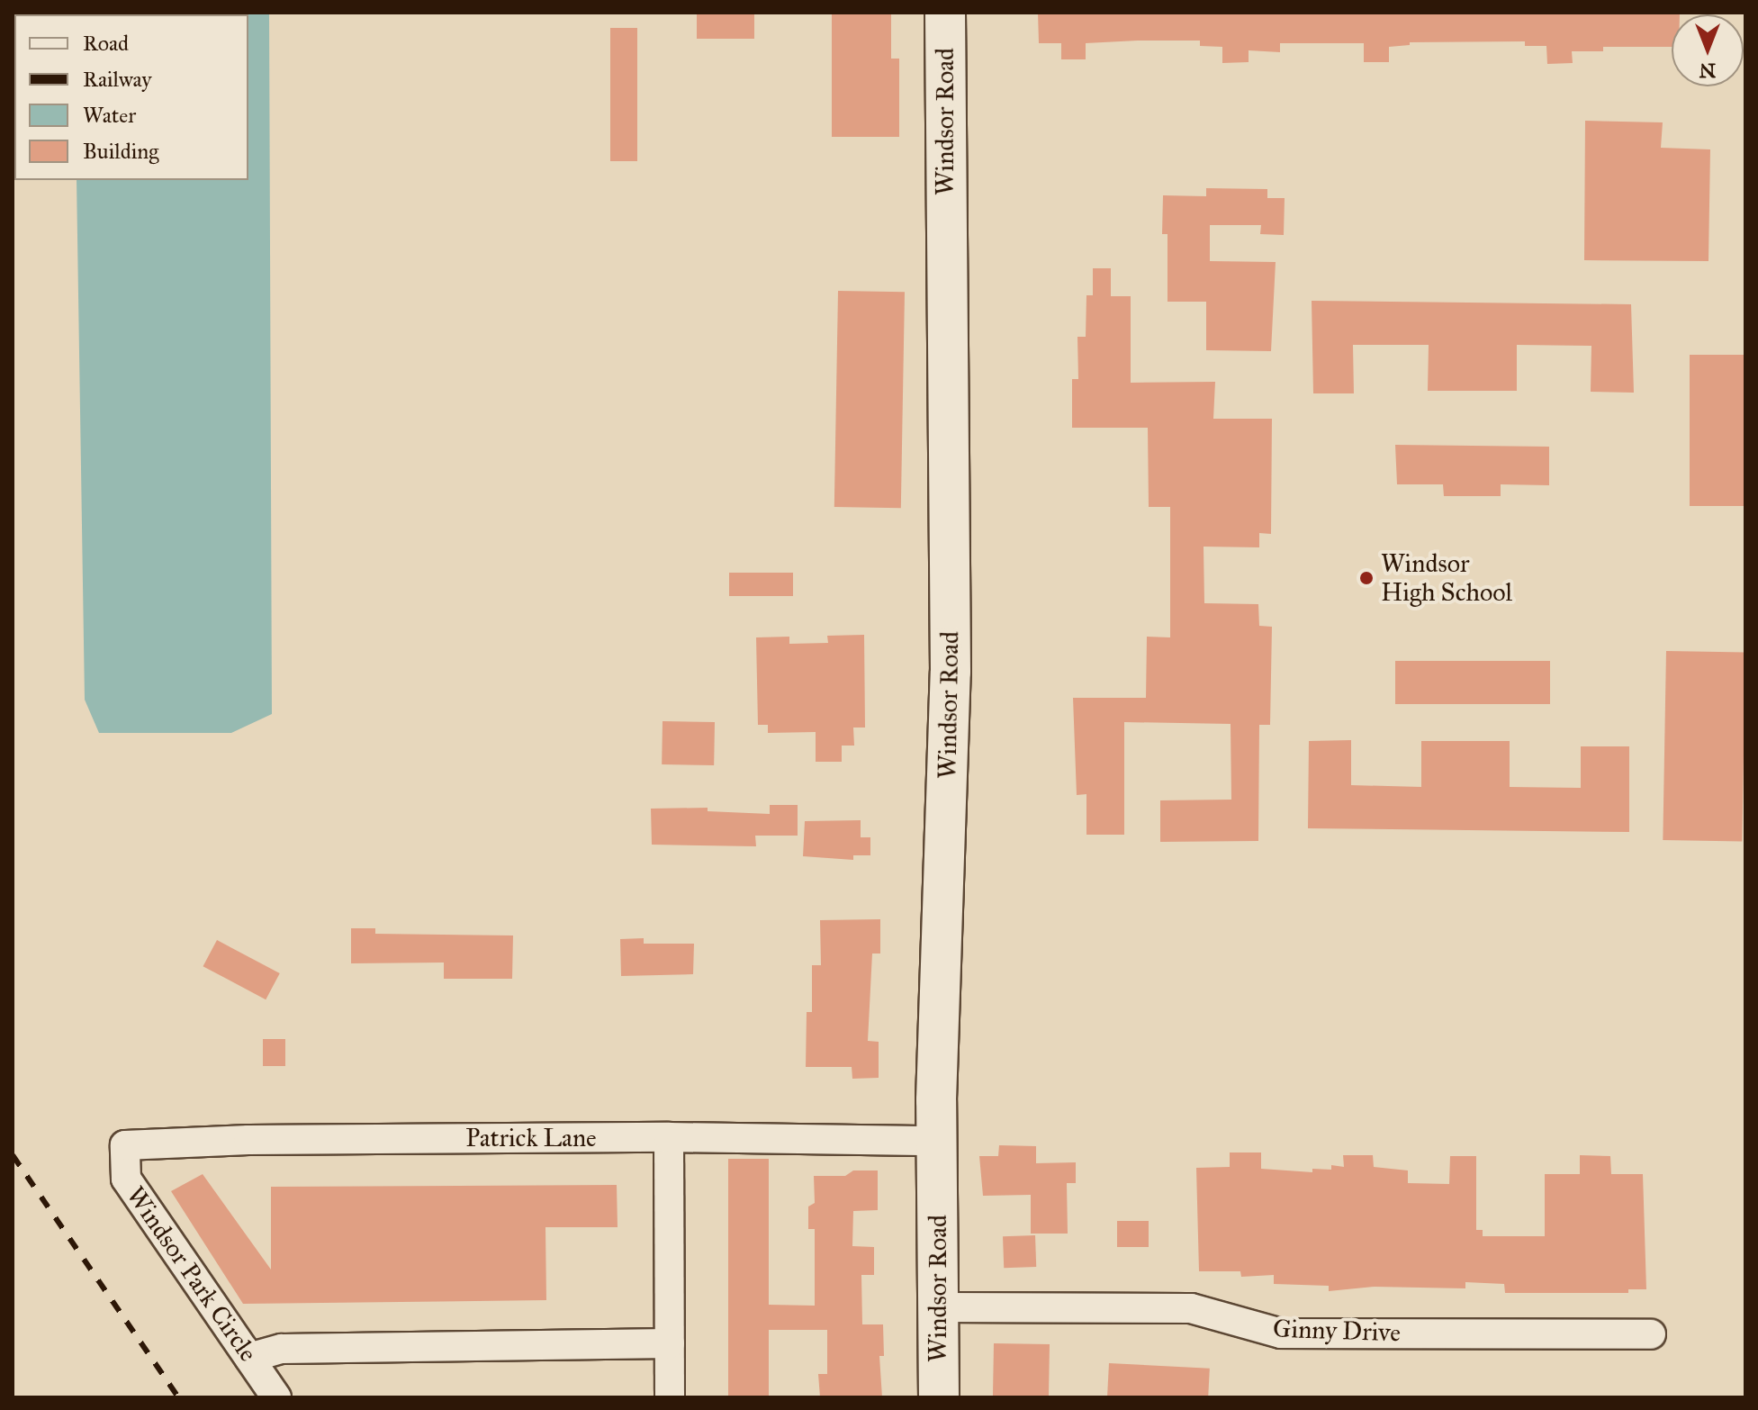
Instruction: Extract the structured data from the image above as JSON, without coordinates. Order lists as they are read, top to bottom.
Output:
{
  "streets": {
    "main road": ["Windsor Road"],
    "street": ["Patrick Lane", "Windsor Park Circle", "Ginny Drive"]
  },
  "crossings": [
    ["Windsor Road", "Patrick Lane"],
    ["Windsor Road", "Ginny Drive"],
    ["Patrick Lane", "Windsor Park Circle"]
  ],
  "places": ["Windsor High School"],
  "legend": [
    "Road",
    "Railway",
    "Water",
    "Building"
  ],
  "north": "bottom"
}
